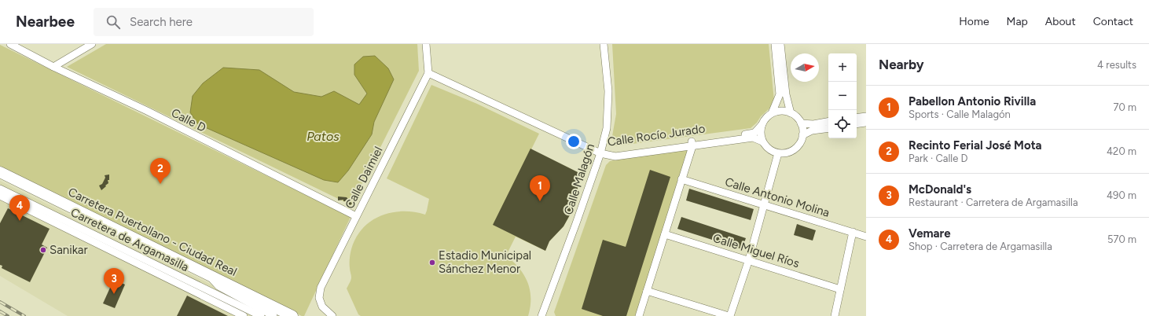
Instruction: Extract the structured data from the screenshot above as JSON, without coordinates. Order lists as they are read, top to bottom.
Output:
{
  "streets": {
    "highway": ["Carretera Puertollano - Ciudad Real"],
    "street": [
      "Calle D",
      "Calle Rocío Jurado",
      "Calle Daimiel",
      "Calle Malagón",
      "Calle Antonio Molina",
      "Carretera de Argamasilla",
      "Calle Miguel Ríos"
    ]
  },
  "crossings": [
    ["Calle D", "Calle Daimiel"],
    ["Calle Rocío Jurado", "Calle Malagón"]
  ],
  "water": ["Patos"],
  "places": ["Sanikar", "Estadio Municipal Sánchez Menor"],
  "north": "right",
  "page": {
    "header": "Nearbee",
    "search": "Search here",
    "nav": [
      "Home",
      "Map",
      "About",
      "Contact"
    ],
    "heading": ["Nearby", "4 results"],
    "map_buttons": ["+", "−"],
    "list": [
      {
        "mark": "1",
        "name": "Pabellon Antonio Rivilla",
        "note": "Sports · Calle Malagón",
        "value": "70 m"
      },
      {
        "mark": "2",
        "name": "Recinto Ferial José Mota",
        "note": "Park · Calle D",
        "value": "420 m"
      },
      {
        "mark": "3",
        "name": "McDonald's",
        "note": "Restaurant · Carretera de Argamasilla",
        "value": "490 m"
      },
      {
        "mark": "4",
        "name": "Vemare",
        "note": "Shop · Carretera de Argamasilla",
        "value": "570 m"
      }
    ],
    "pins": [
      "2",
      "1",
      "4",
      "3"
    ]
  }
}
